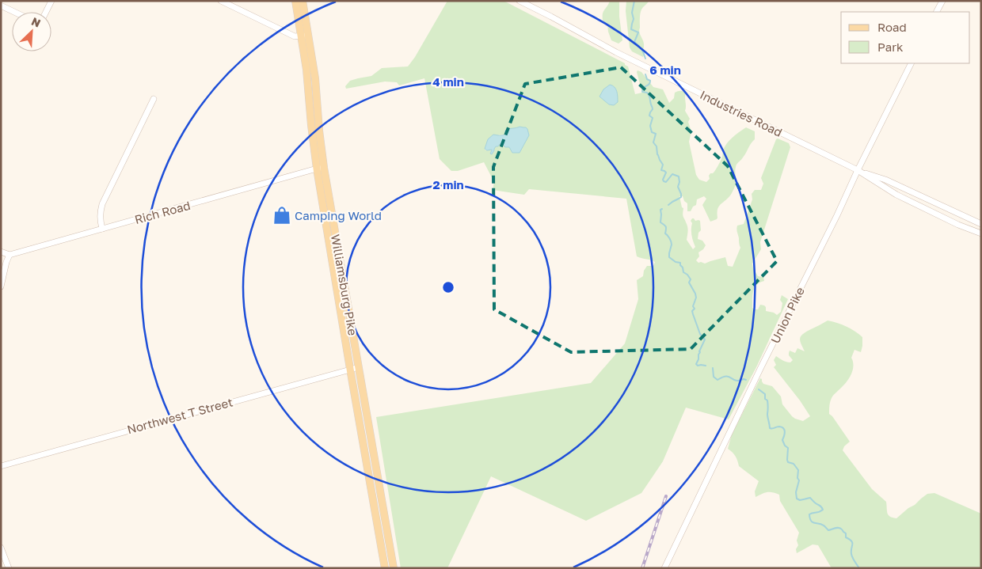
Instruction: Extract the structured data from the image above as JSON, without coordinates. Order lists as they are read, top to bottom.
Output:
{
  "streets": {
    "main road": ["Williamsburg Pike"],
    "street": [
      "Industries Road",
      "Rich Road",
      "Union Pike",
      "Northwest T Street"
    ]
  },
  "crossings": [
    ["Industries Road", "Union Pike"],
    ["Rich Road", "Williamsburg Pike"],
    ["Williamsburg Pike", "Northwest T Street"]
  ],
  "places": {
    "shop": ["Camping World"]
  },
  "legend": ["Road", "Park"],
  "north": "top right",
  "rings": ["6 min", "4 min", "2 min"]
}
